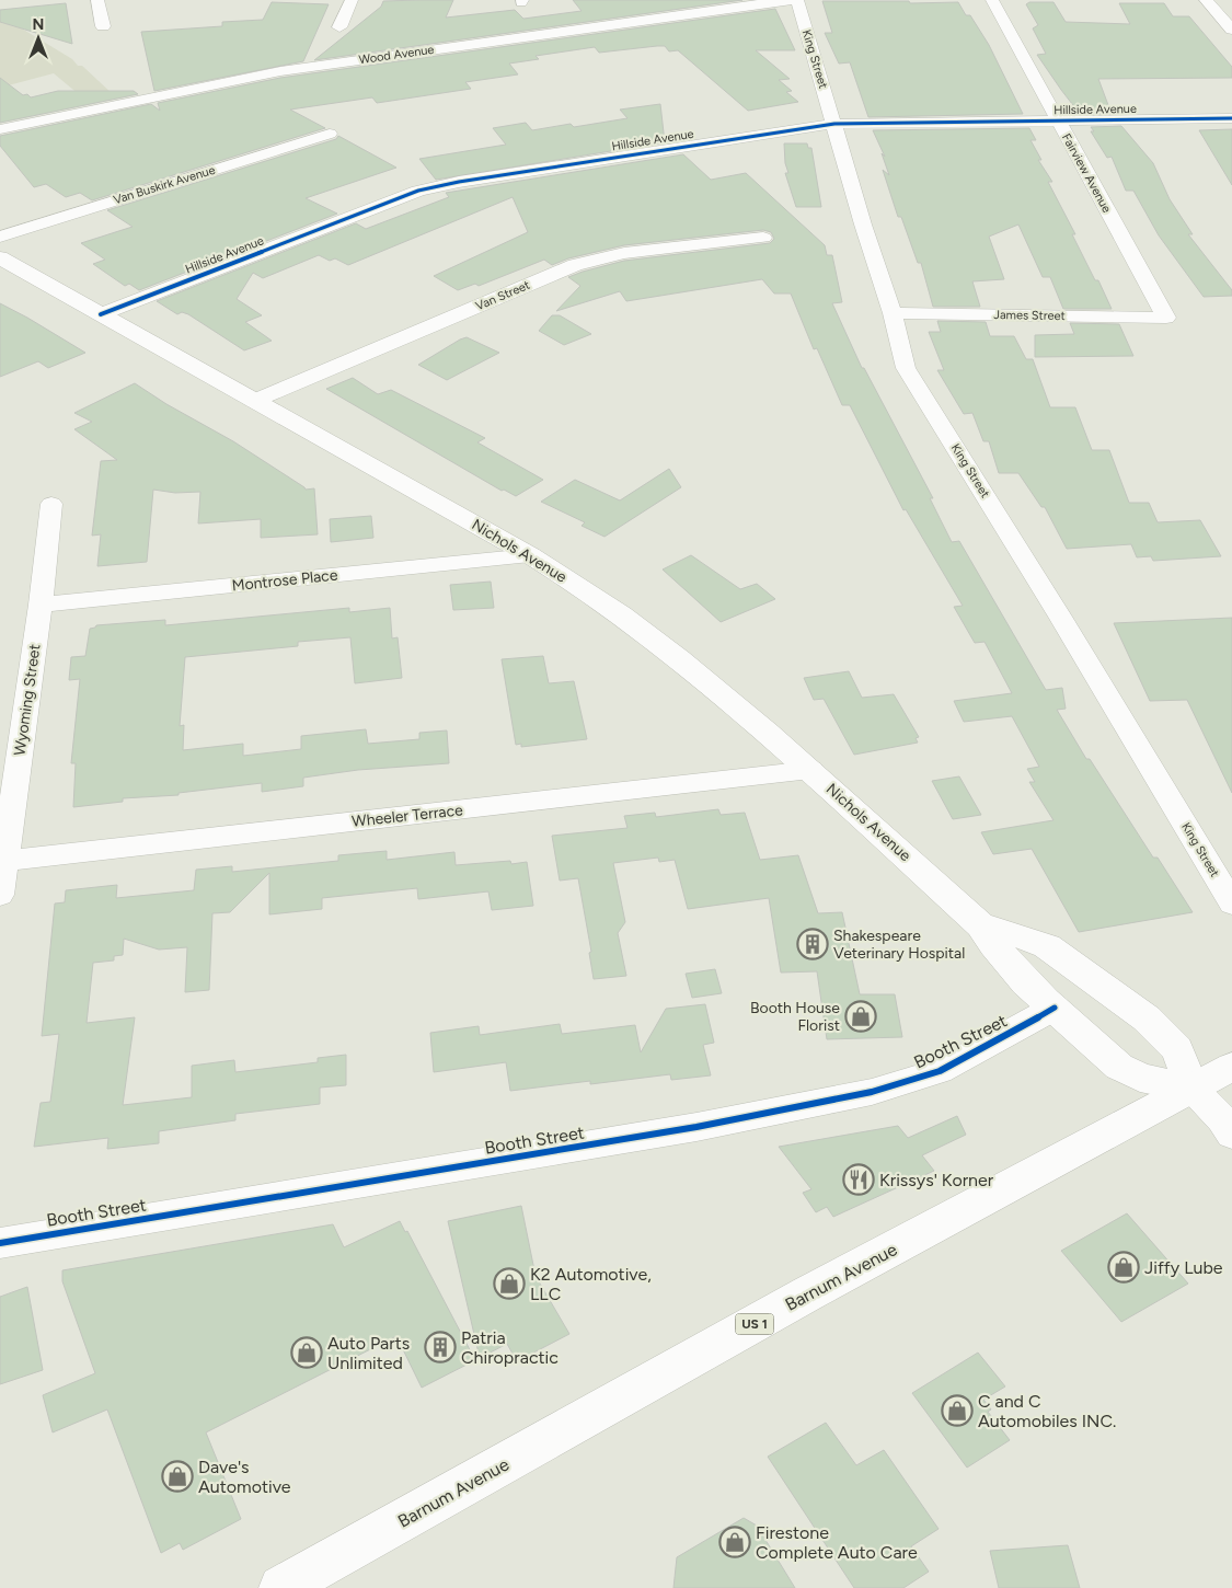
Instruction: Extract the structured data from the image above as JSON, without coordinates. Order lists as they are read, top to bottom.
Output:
{
  "streets": {
    "main road": ["Nichols Avenue", "Barnum Avenue", "US 1"],
    "street": [
      "Wood Avenue",
      "King Street",
      "Hillside Avenue",
      "Fairview Avenue",
      "Van Buskirk Avenue",
      "Van Street",
      "James Street",
      "Montrose Place",
      "Wyoming Street",
      "Wheeler Terrace",
      "Booth Street"
    ]
  },
  "crossings": [
    ["Wood Avenue", "King Street"],
    ["King Street", "Hillside Avenue"],
    ["King Street", "James Street"],
    ["Hillside Avenue", "Fairview Avenue"],
    ["Hillside Avenue", "Nichols Avenue"],
    ["Fairview Avenue", "James Street"],
    ["Van Street", "Nichols Avenue"],
    ["Nichols Avenue", "Montrose Place"],
    ["Nichols Avenue", "Wheeler Terrace"],
    ["Nichols Avenue", "Booth Street"],
    ["Nichols Avenue", "Barnum Avenue"],
    ["Montrose Place", "Wyoming Street"],
    ["Wyoming Street", "Wheeler Terrace"]
  ],
  "places": {
    "building": ["Shakespeare Veterinary Hospital", "Patria Chiropractic"],
    "shop": [
      "Booth House Florist",
      "Jiffy Lube",
      "K2 Automotive, LLC",
      "Auto Parts Unlimited",
      "C and C Automobiles INC.",
      "Dave's Automotive",
      "Firestone Complete Auto Care"
    ],
    "restaurant": ["Krissys' Korner"]
  },
  "north": "top"
}
